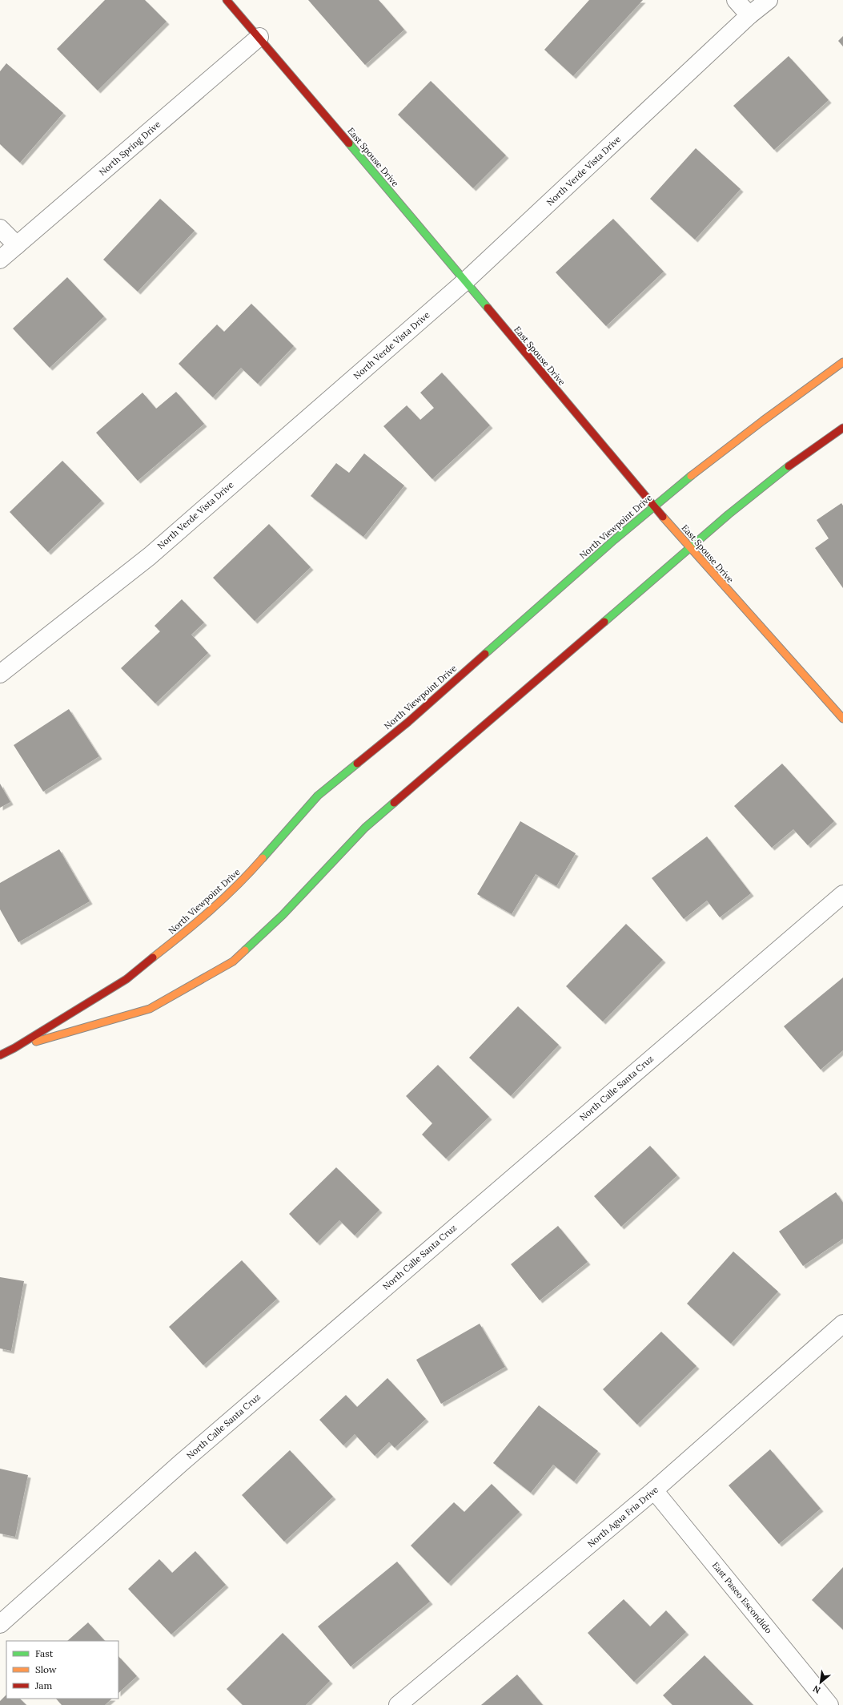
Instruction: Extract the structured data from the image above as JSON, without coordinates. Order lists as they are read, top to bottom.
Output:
{
  "streets": {
    "main road": ["East Spouse Drive", "North Viewpoint Drive"],
    "street": [
      "North Spring Drive",
      "North Verde Vista Drive",
      "North Calle Santa Cruz",
      "North Agua Fria Drive",
      "East Paseo Escondido"
    ]
  },
  "crossings": [
    ["North Spring Drive", "East Spouse Drive"],
    ["East Spouse Drive", "North Verde Vista Drive"],
    ["East Spouse Drive", "North Viewpoint Drive"],
    ["North Agua Fria Drive", "East Paseo Escondido"]
  ],
  "legend": ["Fast", "Slow", "Jam"],
  "north": "bottom left"
}
